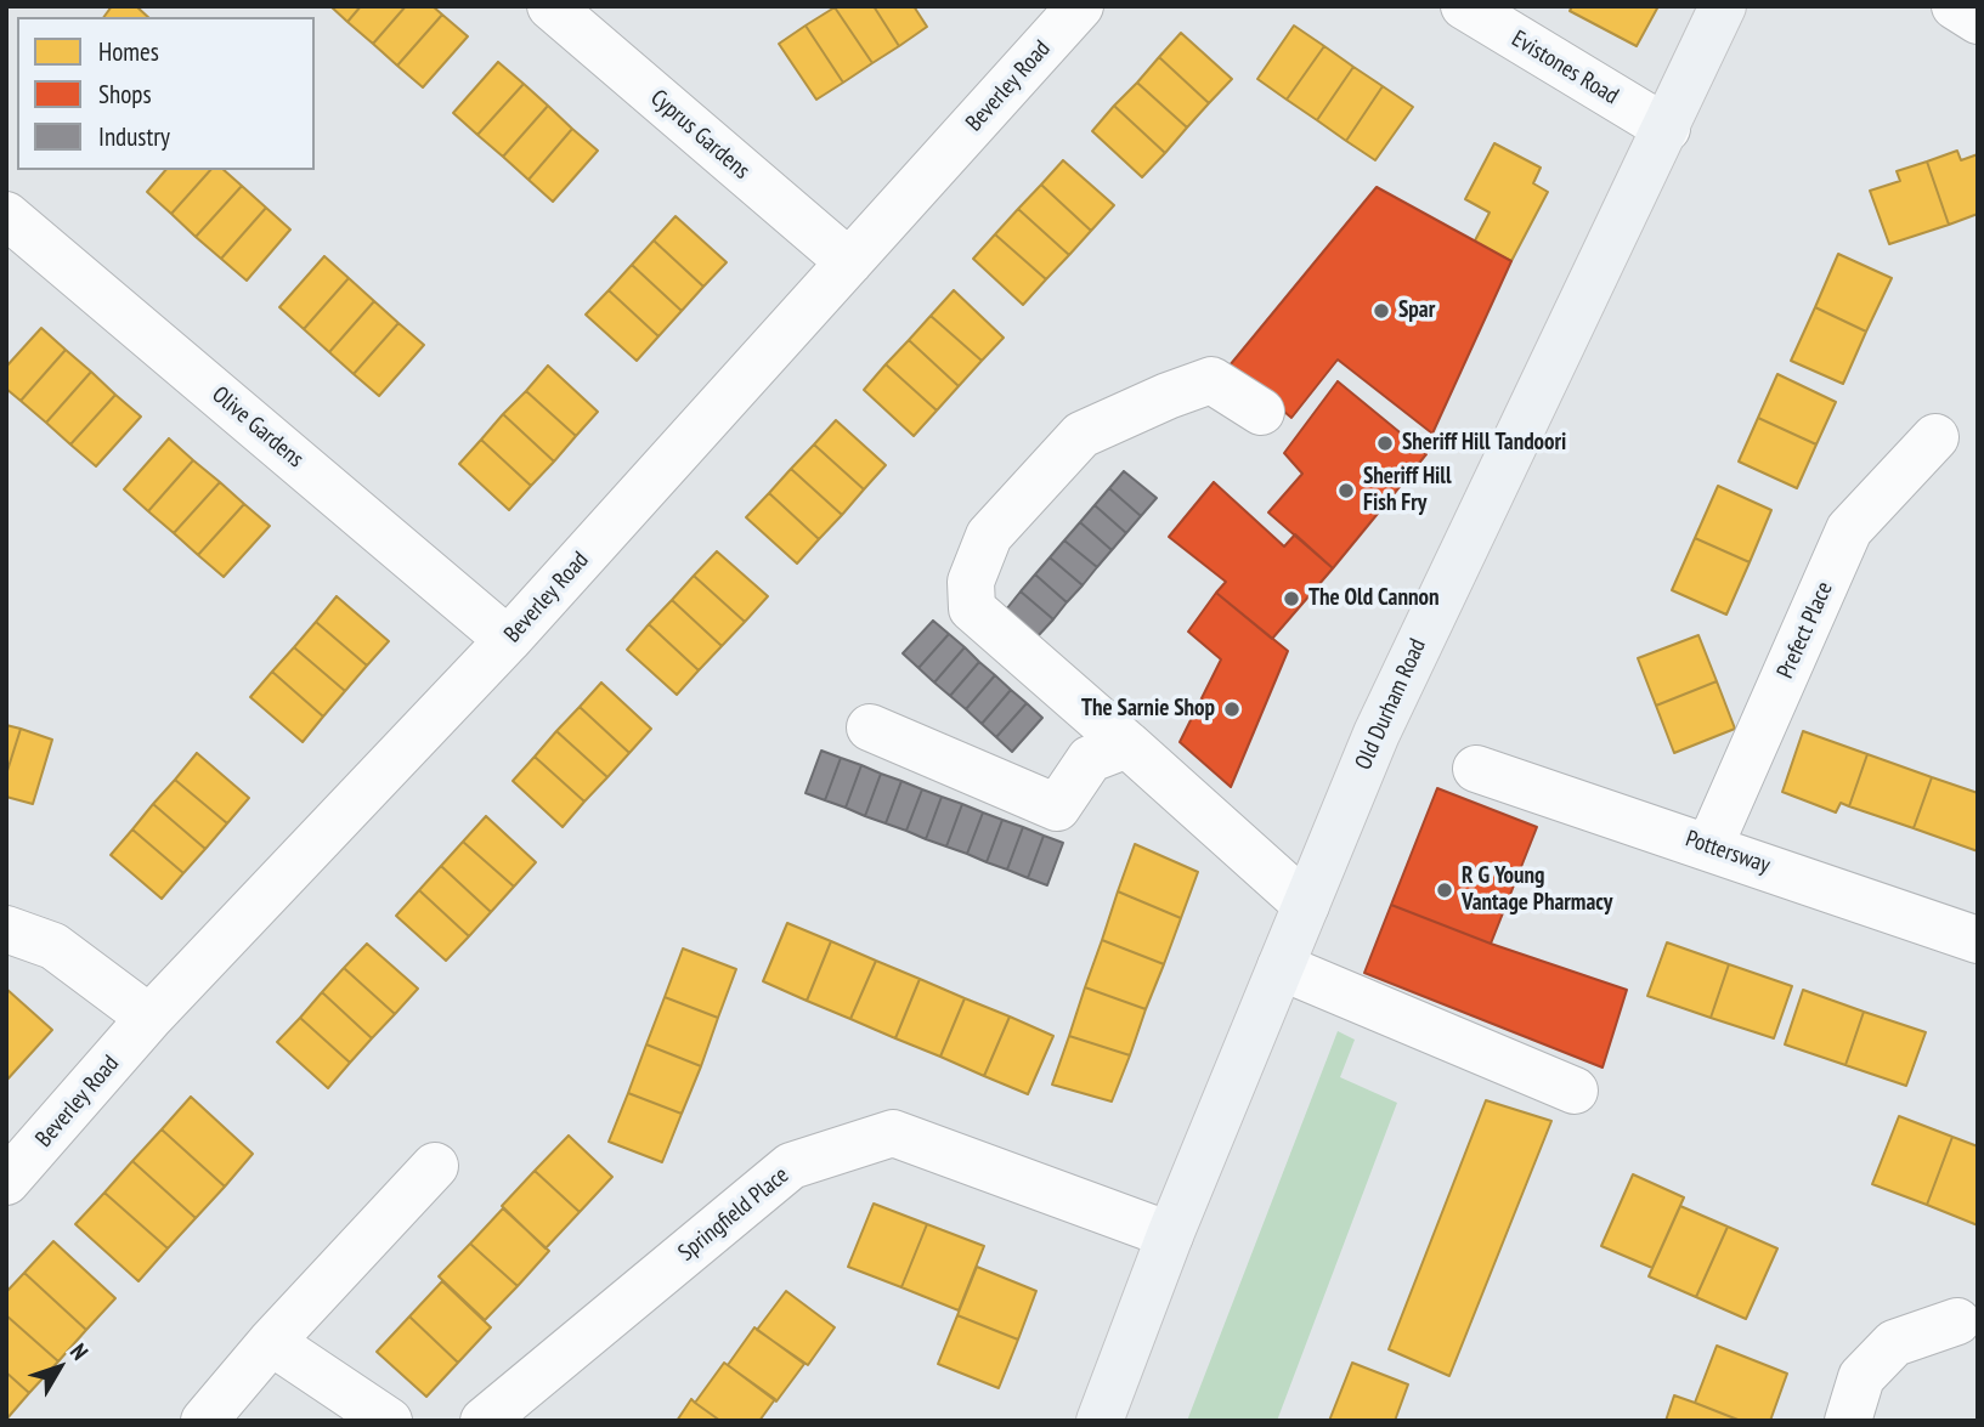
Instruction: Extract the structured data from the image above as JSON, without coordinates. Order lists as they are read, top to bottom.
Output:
{
  "streets": {
    "main road": ["Old Durham Road"],
    "street": [
      "Evistones Road",
      "Beverley Road",
      "Cyprus Gardens",
      "Olive Gardens",
      "Prefect Place",
      "Pottersway",
      "Springfield Place"
    ]
  },
  "crossings": [
    ["Evistones Road", "Old Durham Road"],
    ["Beverley Road", "Cyprus Gardens"],
    ["Beverley Road", "Olive Gardens"],
    ["Prefect Place", "Pottersway"],
    ["Old Durham Road", "Springfield Place"]
  ],
  "places": [
    "Spar",
    "Sheriff Hill Tandoori",
    "Sheriff Hill Fish Fry",
    "The Old Cannon",
    "The Sarnie Shop",
    "R G Young Vantage Pharmacy"
  ],
  "legend": ["Homes", "Shops", "Industry"],
  "north": "top right"
}
